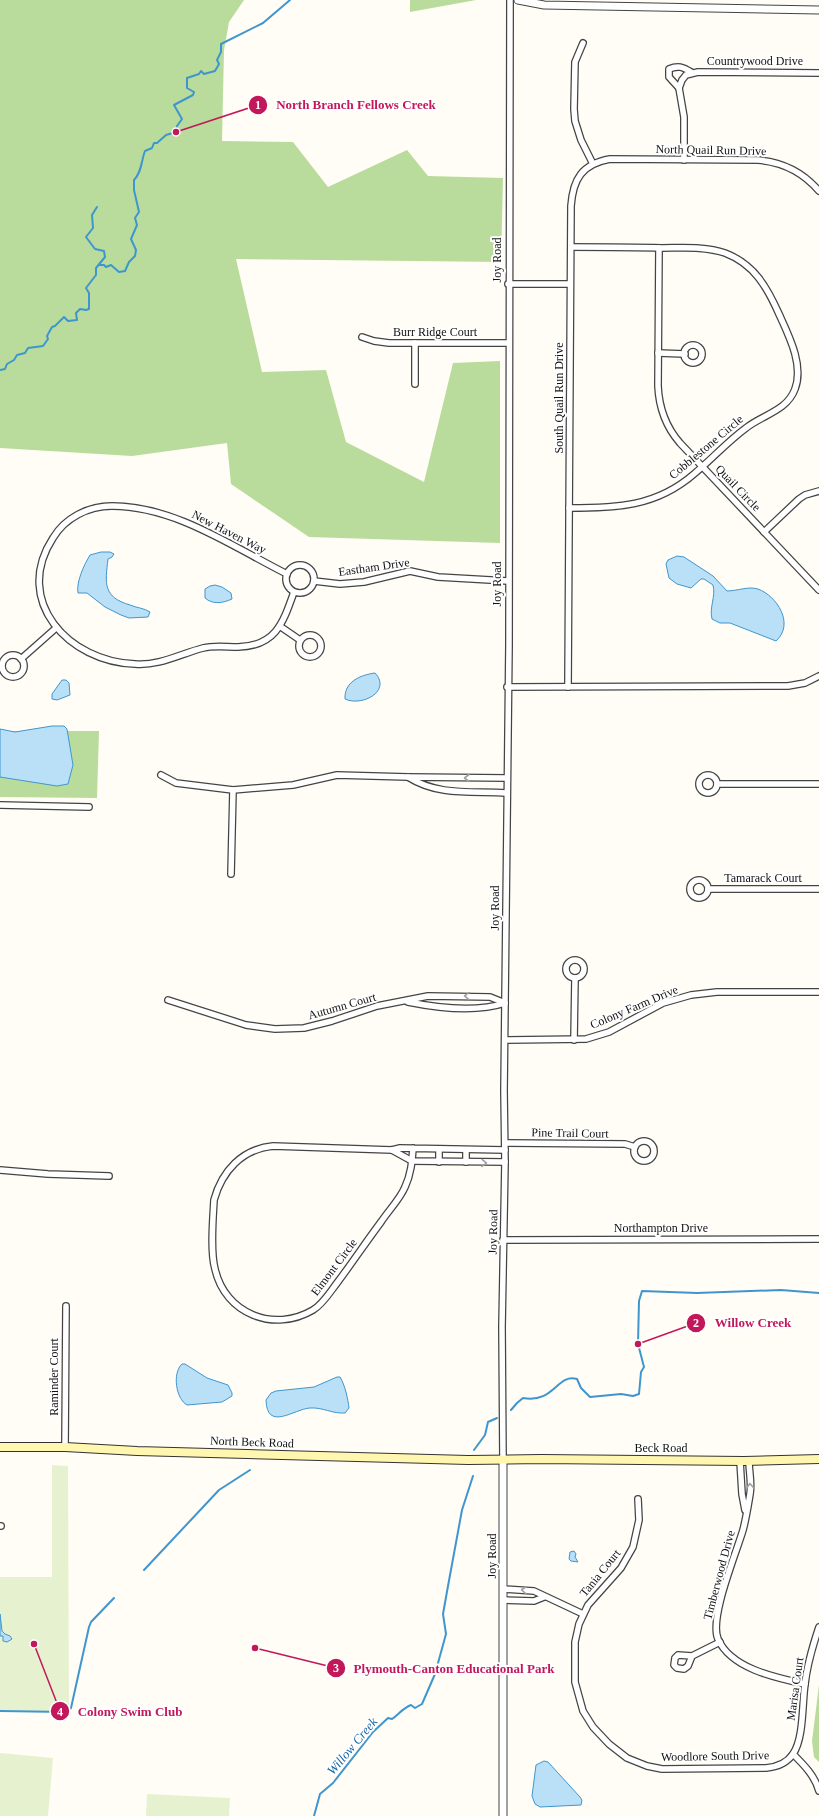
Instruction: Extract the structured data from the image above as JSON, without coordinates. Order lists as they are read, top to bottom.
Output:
{
  "streets": {
    "main road": ["North Beck Road", "Beck Road"],
    "street": [
      "Countrywood Drive",
      "North Quail Run Drive",
      "Joy Road",
      "Burr Ridge Court",
      "South Quail Run Drive",
      "Cobblestone Circle",
      "Quail Circle",
      "New Haven Way",
      "Eastham Drive",
      "Tamarack Court",
      "Autumn Court",
      "Colony Farm Drive",
      "Pine Trail Court",
      "Northampton Drive",
      "Elmont Circle",
      "Raminder Court",
      "Tania Court",
      "Timberwood Drive",
      "Marisa Court",
      "Woodlore South Drive"
    ]
  },
  "crossings": [
    ["Countrywood Drive", "North Quail Run Drive"],
    ["North Quail Run Drive", "South Quail Run Drive"],
    ["Joy Road", "Burr Ridge Court"],
    ["Joy Road", "Eastham Drive"],
    ["Joy Road", "Autumn Court"],
    ["Joy Road", "Colony Farm Drive"],
    ["Joy Road", "Pine Trail Court"],
    ["Joy Road", "Northampton Drive"],
    ["Joy Road", "Elmont Circle"],
    ["Joy Road", "North Beck Road"],
    ["Joy Road", "Beck Road"],
    ["South Quail Run Drive", "Cobblestone Circle"],
    ["Cobblestone Circle", "Quail Circle"],
    ["New Haven Way", "Eastham Drive"],
    ["Raminder Court", "North Beck Road"],
    ["North Beck Road", "Beck Road"],
    ["Beck Road", "Timberwood Drive"],
    ["Tania Court", "Woodlore South Drive"],
    ["Marisa Court", "Woodlore South Drive"]
  ],
  "water": ["Willow Creek"],
  "places": [
    "North Branch Fellows Creek",
    "Willow Creek",
    "Colony Swim Club",
    "Plymouth-Canton Educational Park"
  ]
}
